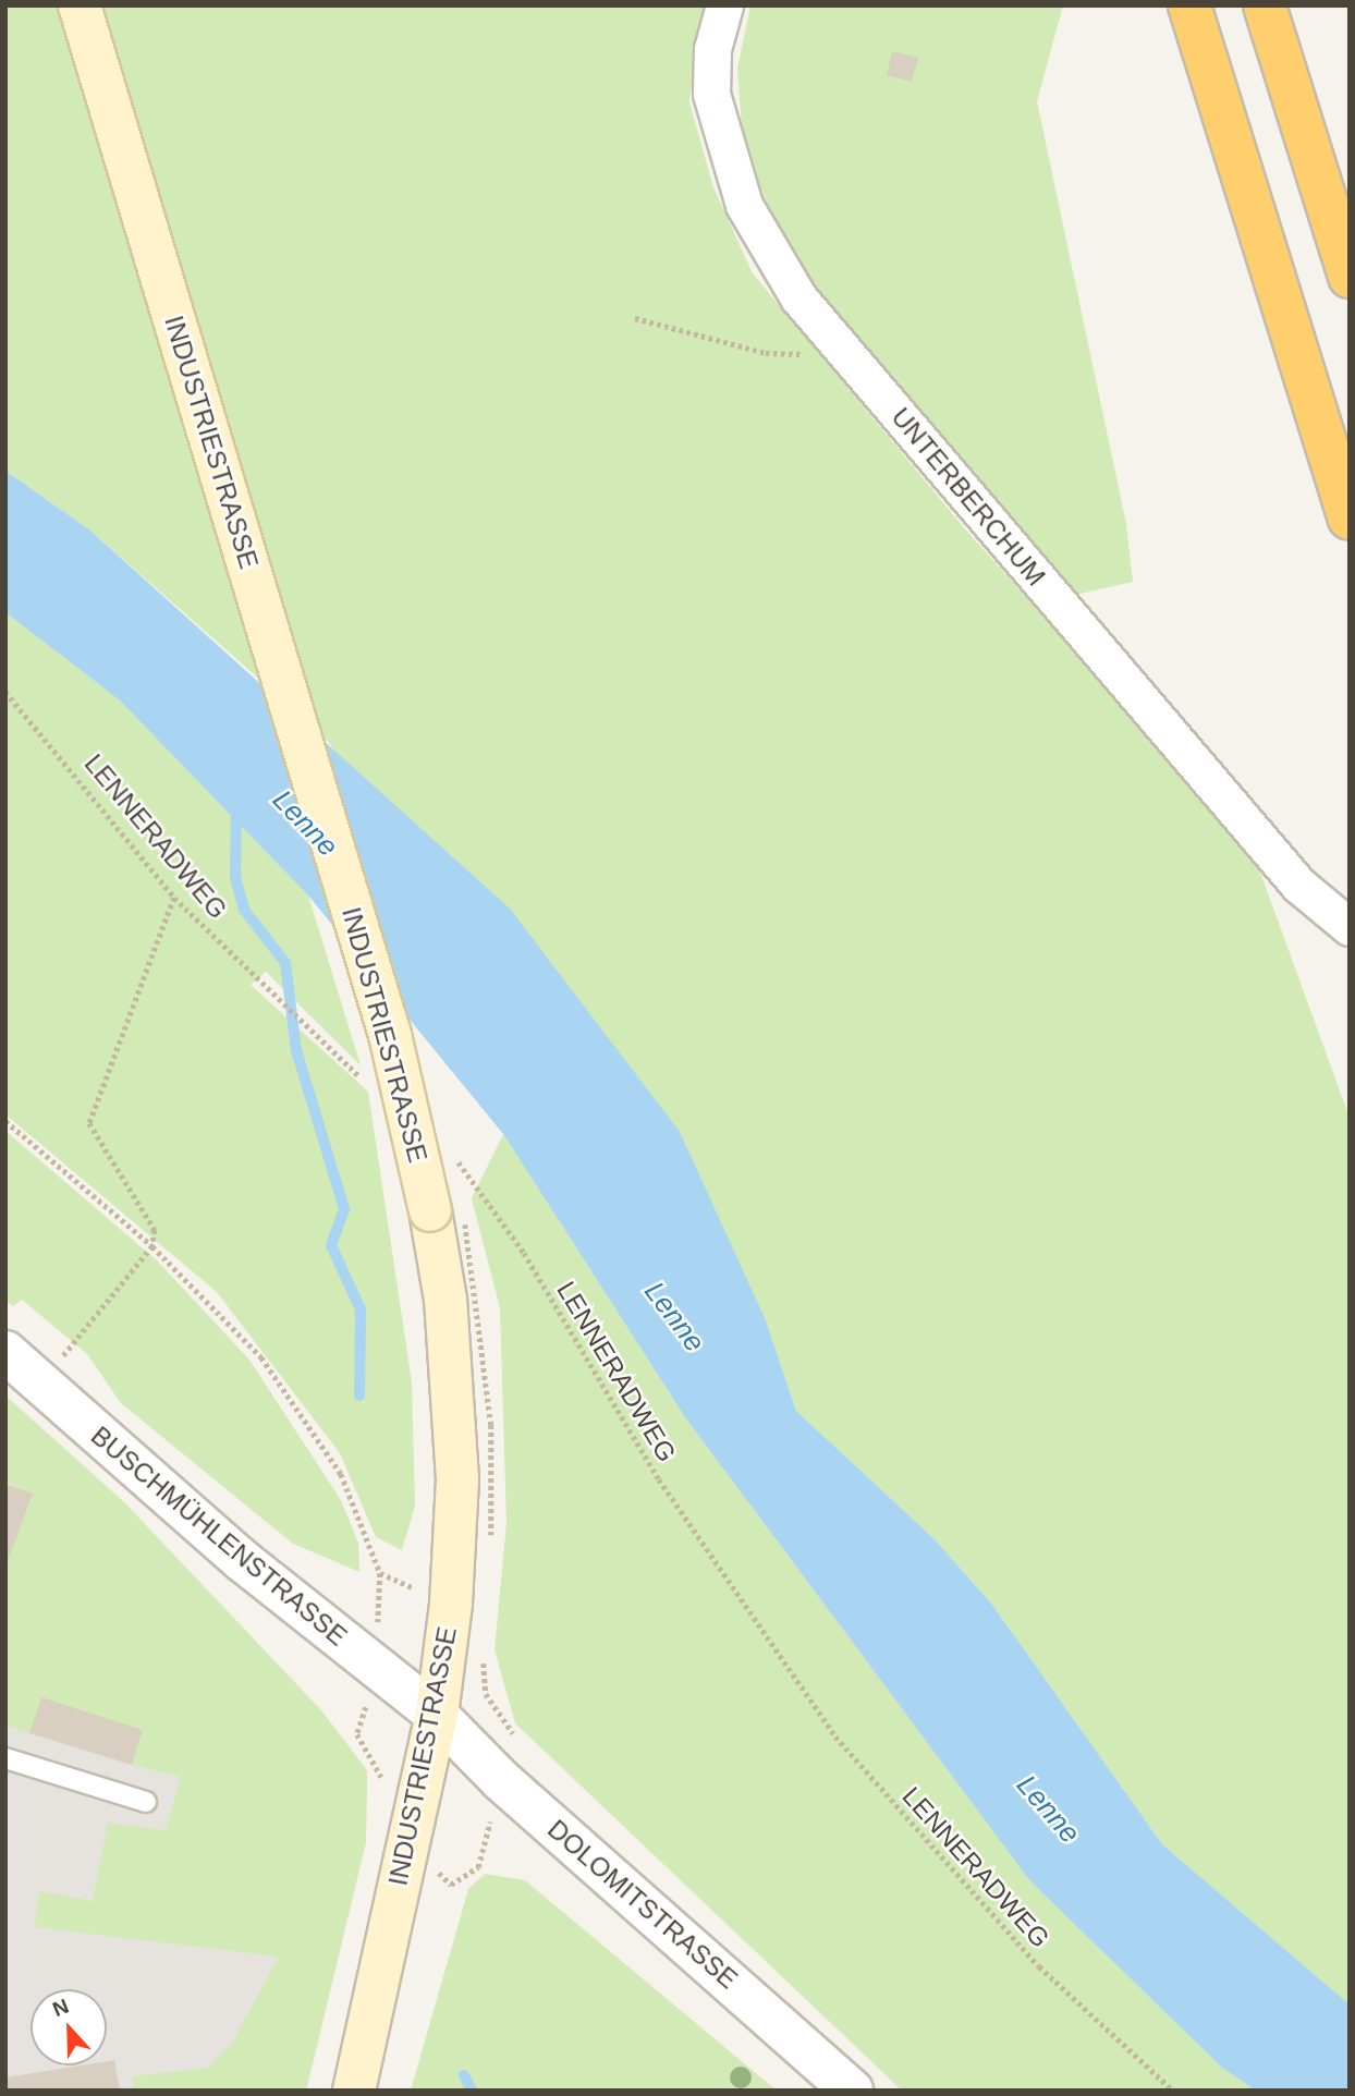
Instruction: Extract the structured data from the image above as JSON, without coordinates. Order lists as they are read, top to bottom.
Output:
{
  "streets": {
    "main road": ["INDUSTRIESTRASSE"],
    "street": ["UNTERBERCHUM", "BUSCHMÜHLENSTRASSE", "DOLOMITSTRASSE"],
    "path": ["LENNERADWEG"]
  },
  "crossings": [
    ["INDUSTRIESTRASSE", "BUSCHMÜHLENSTRASSE"],
    ["INDUSTRIESTRASSE", "DOLOMITSTRASSE"],
    ["BUSCHMÜHLENSTRASSE", "DOLOMITSTRASSE"]
  ],
  "water": ["Lenne"],
  "north": "top"
}
